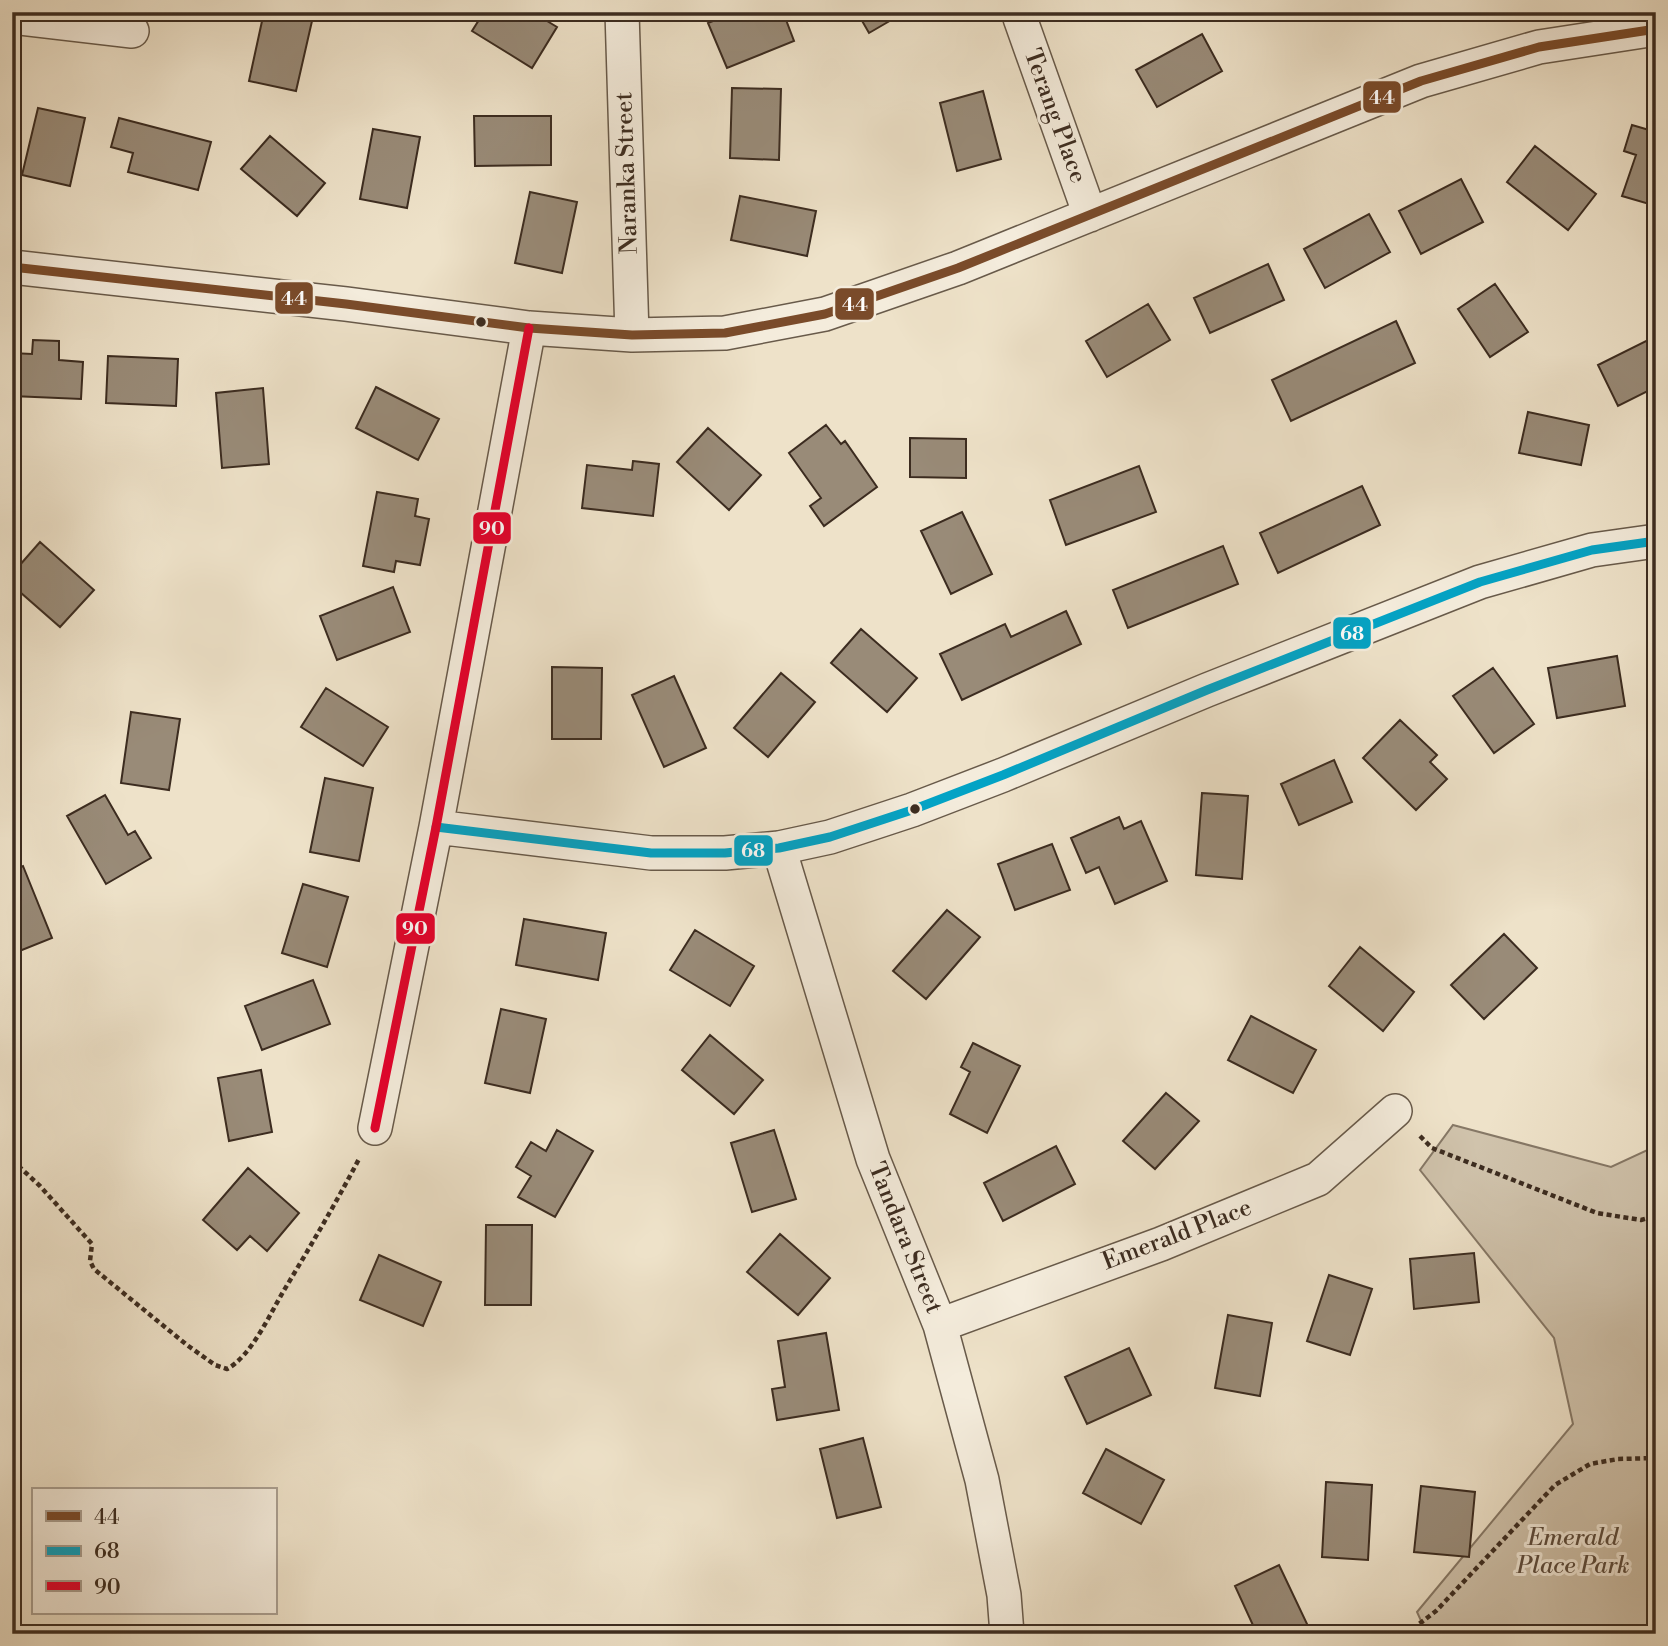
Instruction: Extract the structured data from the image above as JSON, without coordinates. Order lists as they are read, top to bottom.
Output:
{
  "streets": {
    "street": [
      "Terang Place",
      "Naranka Street",
      "Emerald Place",
      "Tandara Street"
    ]
  },
  "crossings": [
    ["Emerald Place", "Tandara Street"]
  ],
  "parks": ["Emerald Place Park"],
  "lines": ["transit line 44", "transit line 90", "transit line 68"],
  "legend": ["44", "68", "90"]
}
